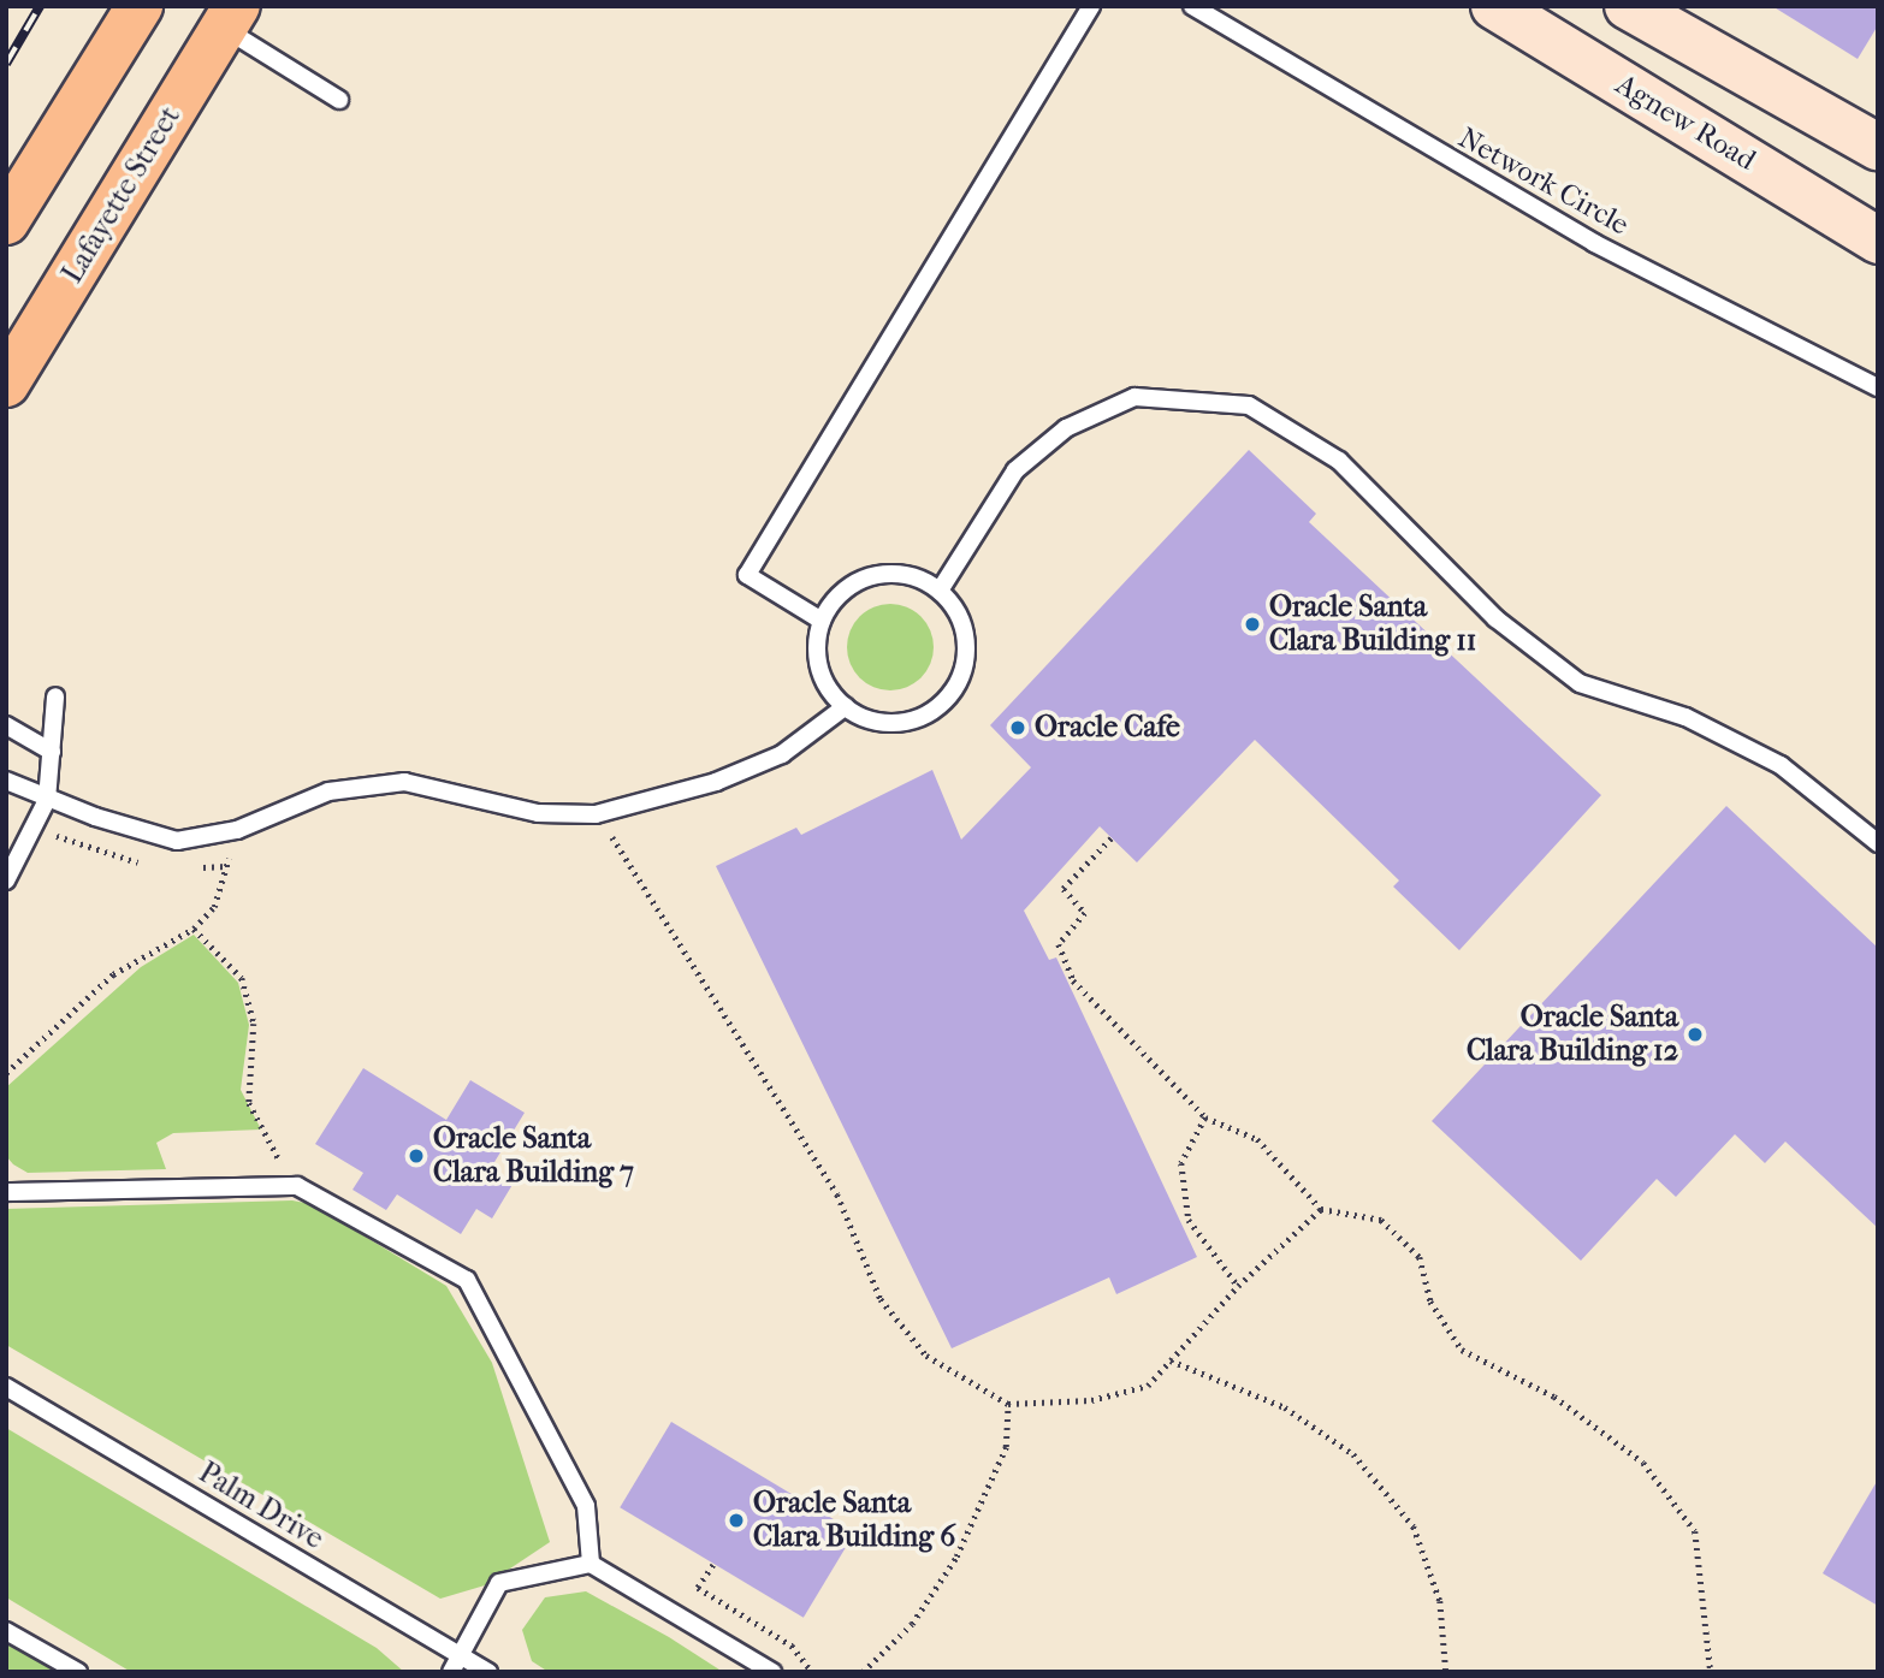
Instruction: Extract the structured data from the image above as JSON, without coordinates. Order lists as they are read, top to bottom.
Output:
{
  "streets": {
    "main road": ["Agnew Road", "Lafayette Street"],
    "lane": ["Network Circle", "Palm Drive"]
  },
  "places": [
    "Oracle Santa Clara Building 11",
    "Oracle Cafe",
    "Oracle Santa Clara Building 12",
    "Oracle Santa Clara Building 7",
    "Oracle Santa Clara Building 6"
  ]
}
